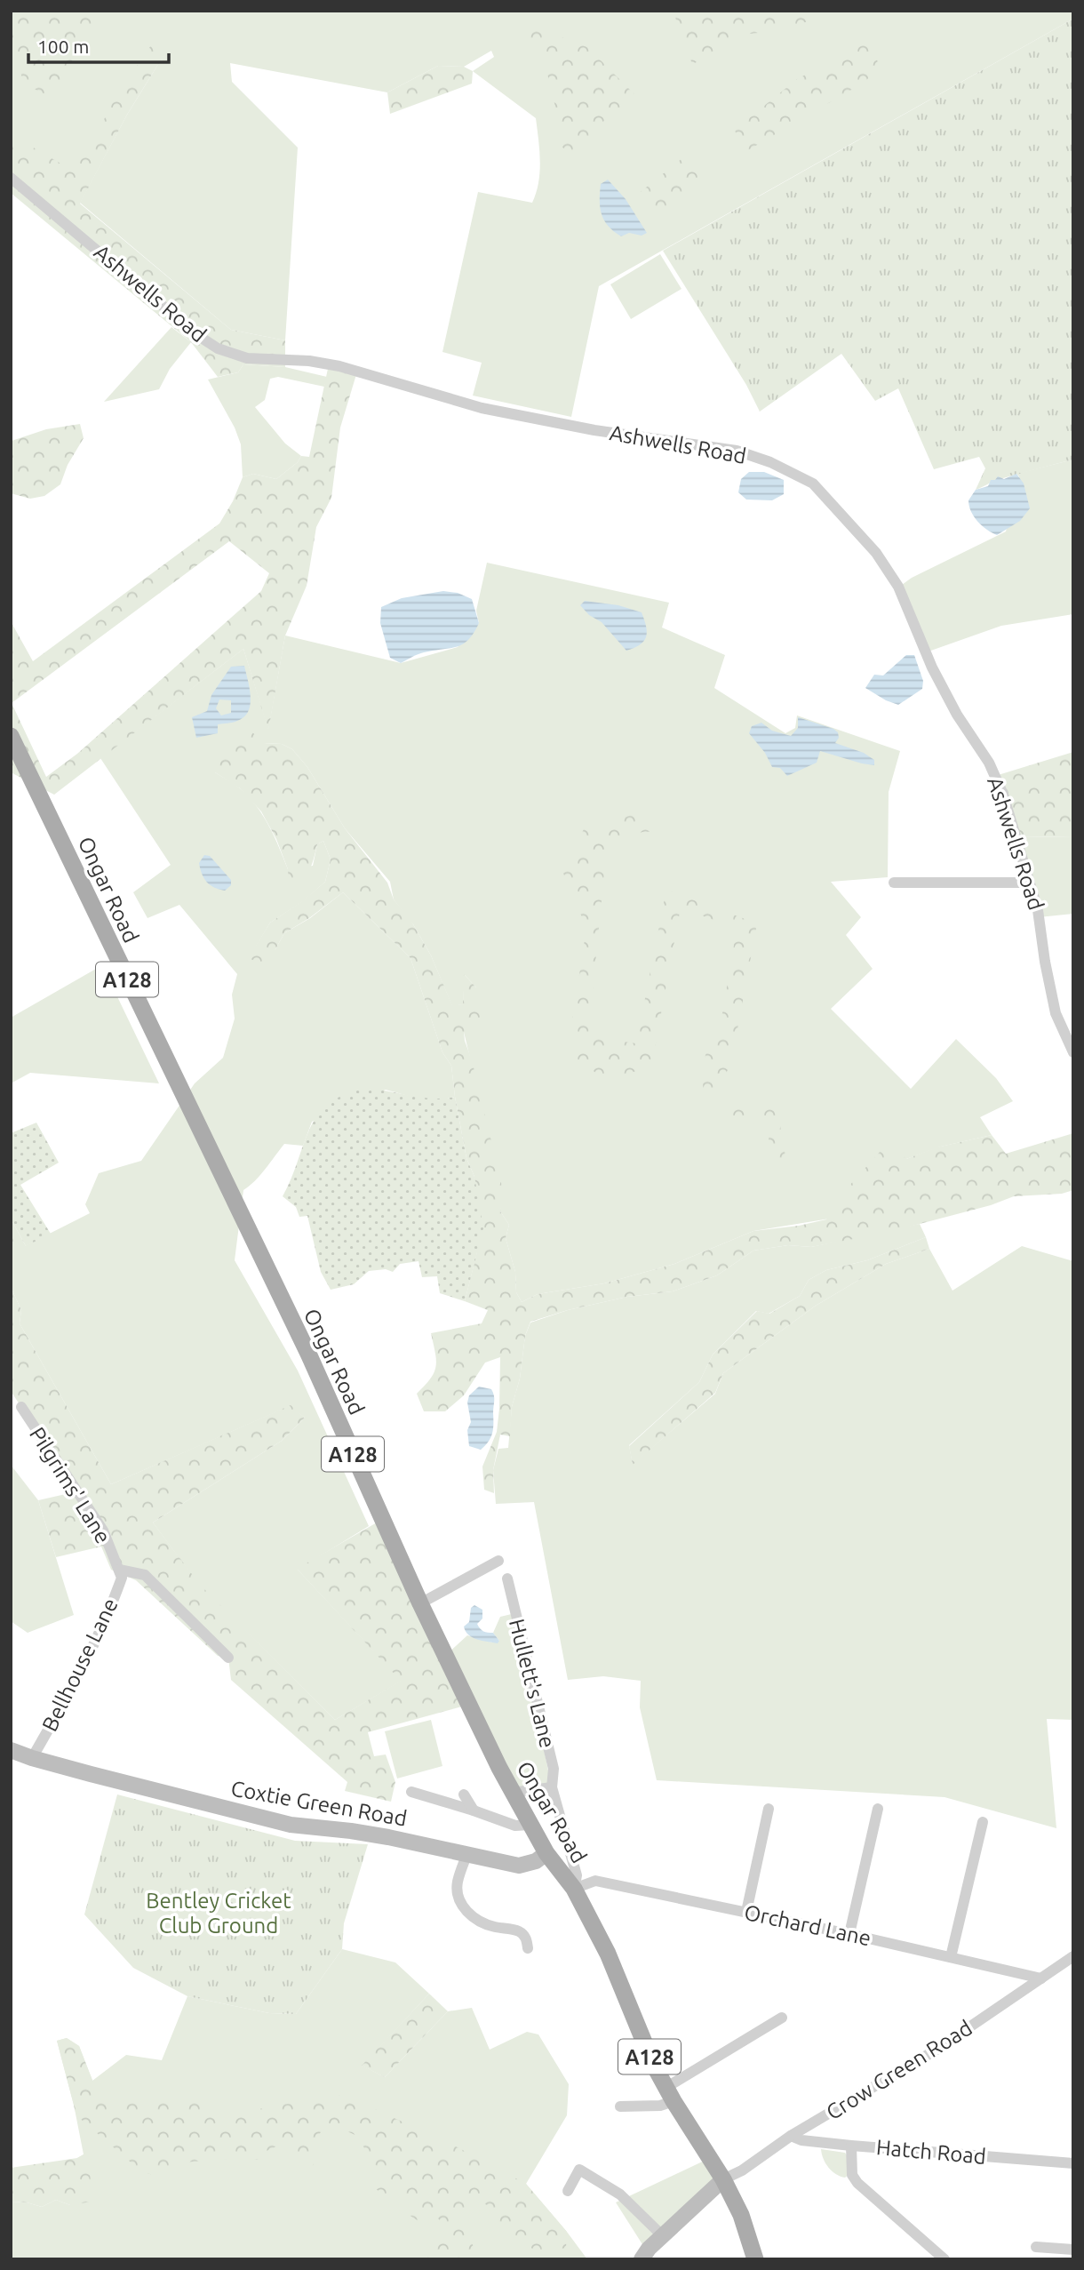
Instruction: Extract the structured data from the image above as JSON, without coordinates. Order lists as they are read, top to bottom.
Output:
{
  "streets": {
    "main road": ["Ongar Road", "A128"],
    "street": [
      "Ashwells Road",
      "Pilgrims' Lane",
      "Bellhouse Lane",
      "Hullett's Lane",
      "Coxtie Green Road",
      "Orchard Lane",
      "Crow Green Road",
      "Hatch Road"
    ]
  },
  "crossings": [
    ["Ongar Road", "Hullett's Lane"],
    ["Ongar Road", "Coxtie Green Road"],
    ["Ongar Road", "Orchard Lane"],
    ["Ongar Road", "Crow Green Road"],
    ["Pilgrims' Lane", "Bellhouse Lane"],
    ["Bellhouse Lane", "Coxtie Green Road"],
    ["Hullett's Lane", "Orchard Lane"],
    ["Orchard Lane", "Crow Green Road"],
    ["Crow Green Road", "Hatch Road"]
  ],
  "parks": ["Bentley Cricket Club Ground"],
  "scale_bar": "100 m"
}
